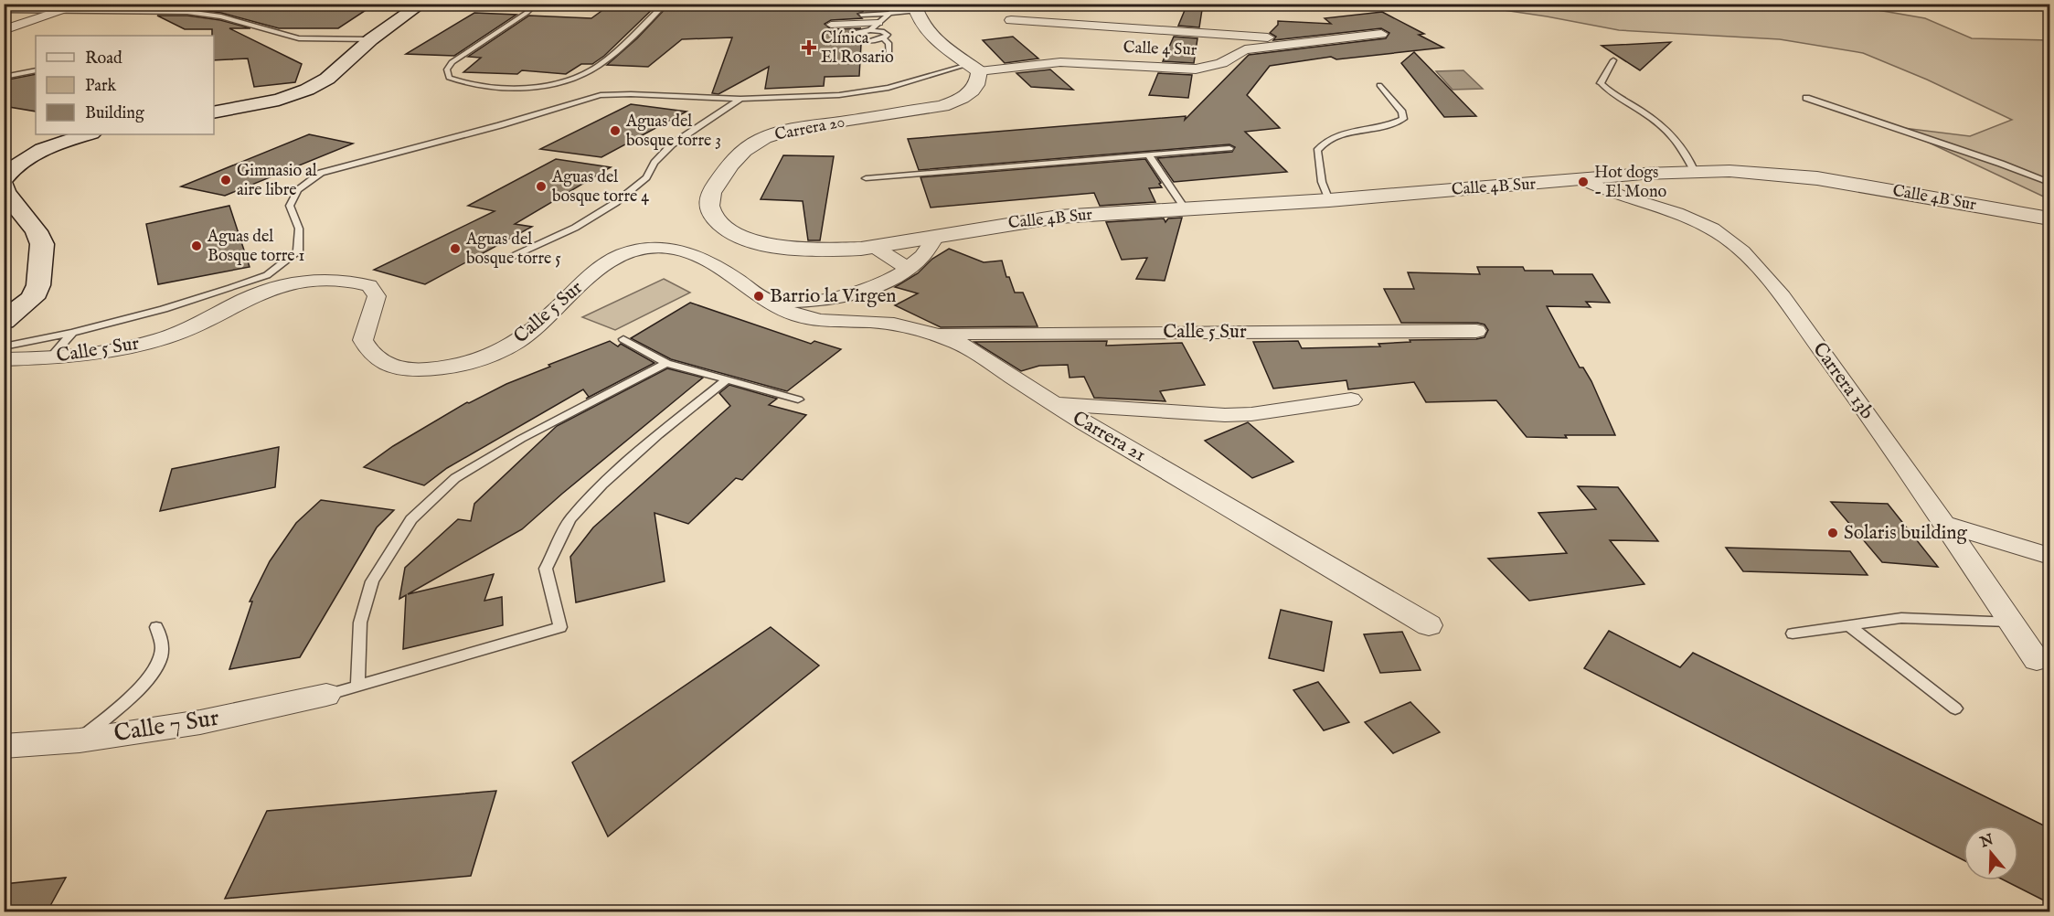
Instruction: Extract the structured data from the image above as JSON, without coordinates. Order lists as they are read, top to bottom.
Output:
{
  "streets": {
    "street": [
      "Calle 4 Sur",
      "Carrera 20",
      "Calle 4B Sur",
      "Calle 5 Sur",
      "Carrera 13b",
      "Carrera 21",
      "Calle 7 Sur"
    ]
  },
  "crossings": [
    ["Calle 4 Sur", "Carrera 20"],
    ["Carrera 20", "Calle 4B Sur"],
    ["Calle 4B Sur", "Carrera 13b"],
    ["Calle 5 Sur", "Carrera 21"]
  ],
  "places": {
    "health": ["Clínica El Rosario"],
    "other": [
      "Aguas del bosque torre 3",
      "Gimnasio al aire libre",
      "Hot dogs - El Mono",
      "Aguas del bosque torre 4",
      "Aguas del Bosque torre 1",
      "Aguas del bosque torre 5",
      "Barrio la Virgen",
      "Solaris building"
    ]
  },
  "legend": ["Road", "Park", "Building"],
  "north": "top"
}
